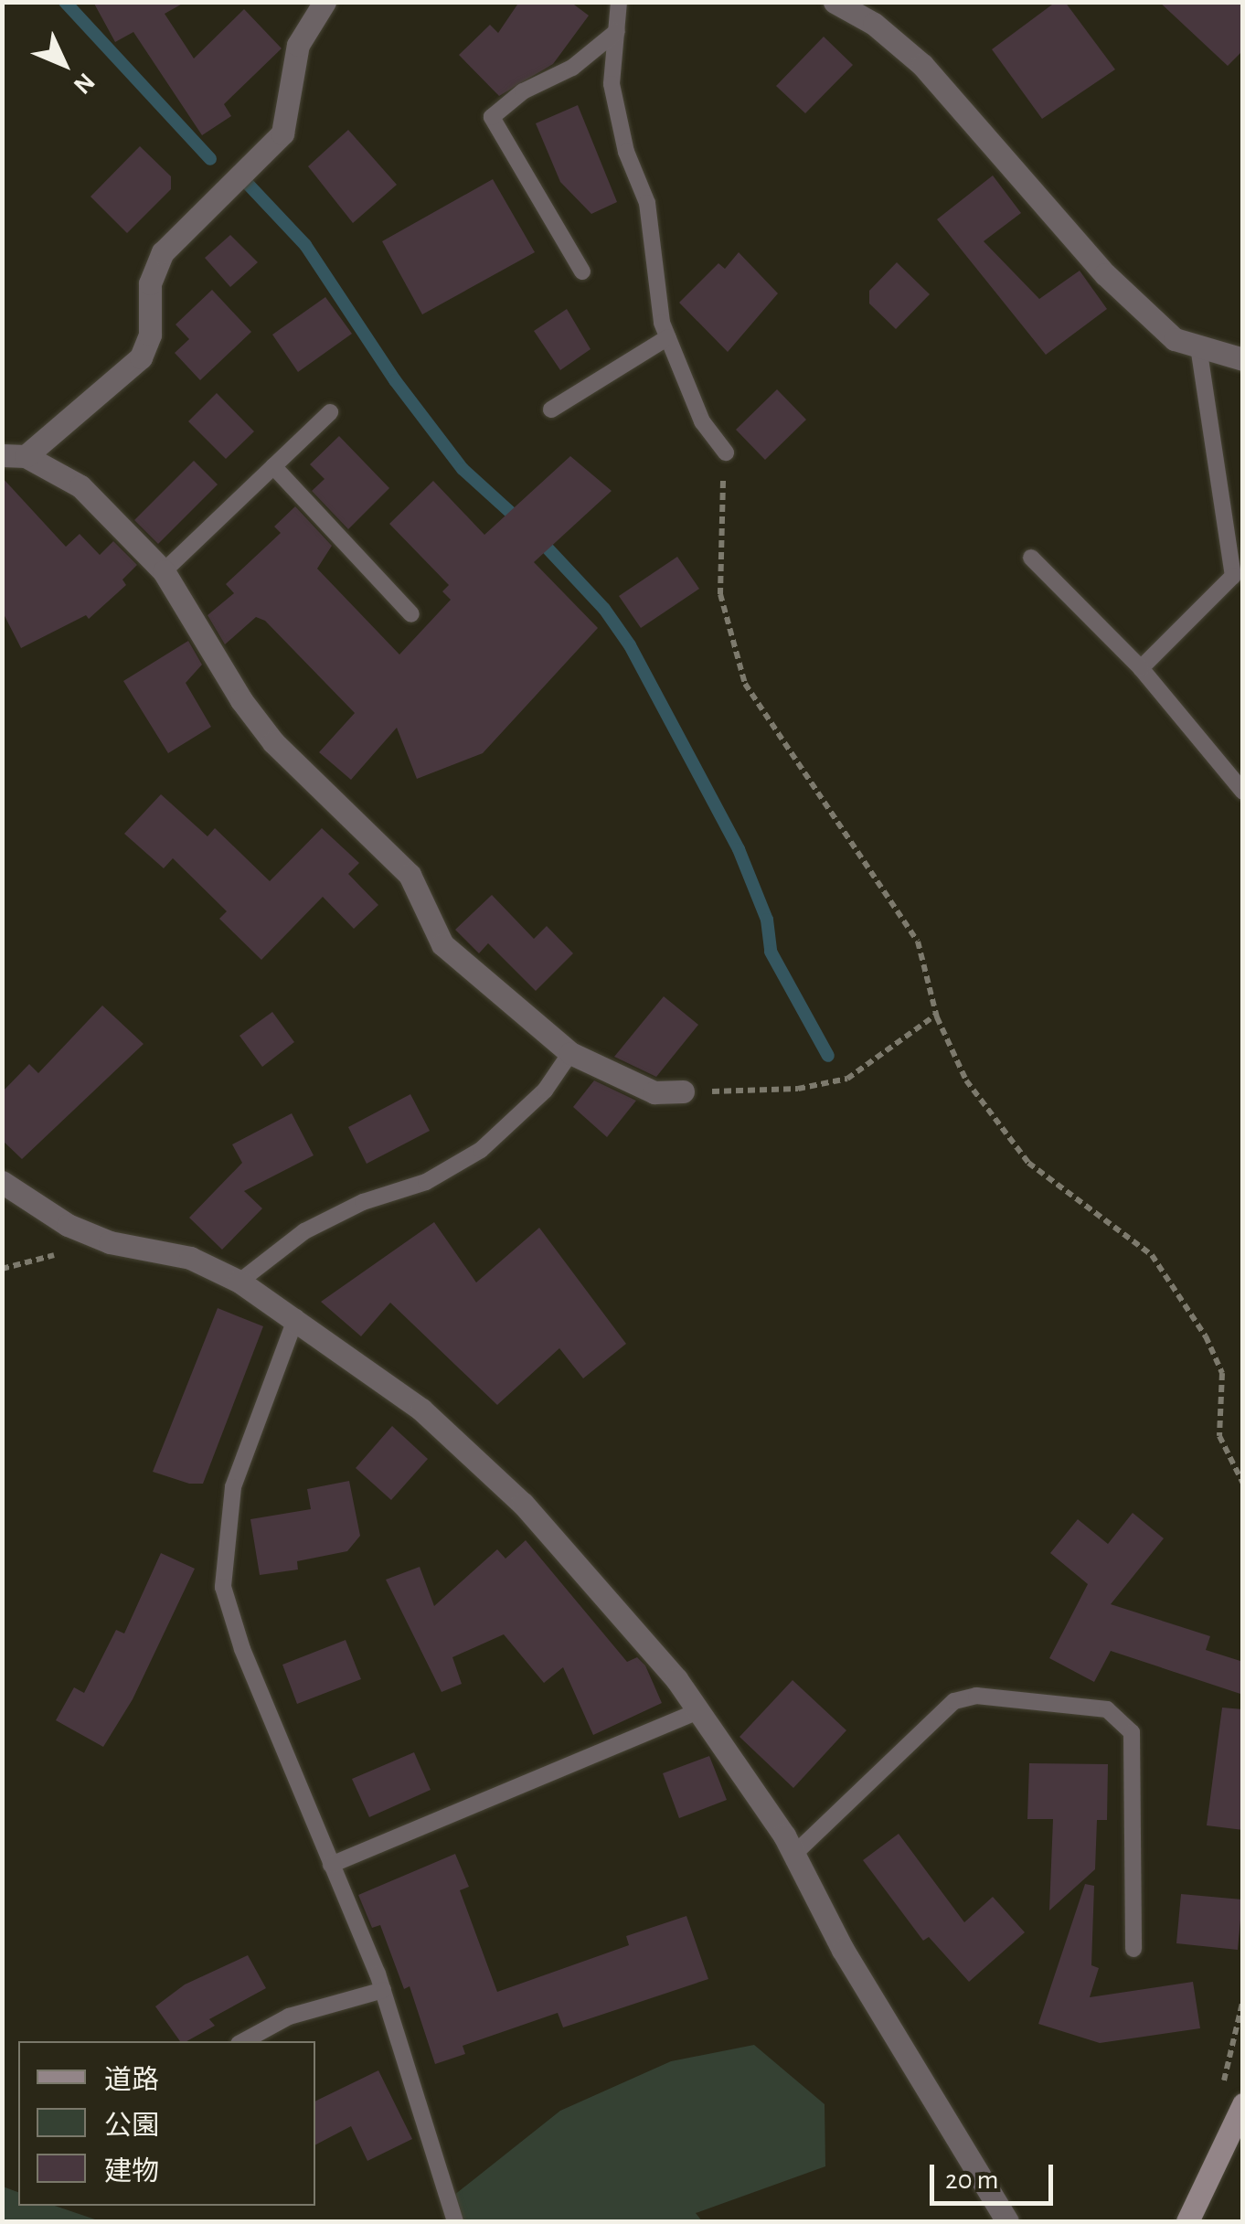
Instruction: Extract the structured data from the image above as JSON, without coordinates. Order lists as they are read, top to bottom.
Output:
{
  "legend": ["道路", "公園", "建物"],
  "scale_bar": "20 m",
  "north": "bottom right"
}
